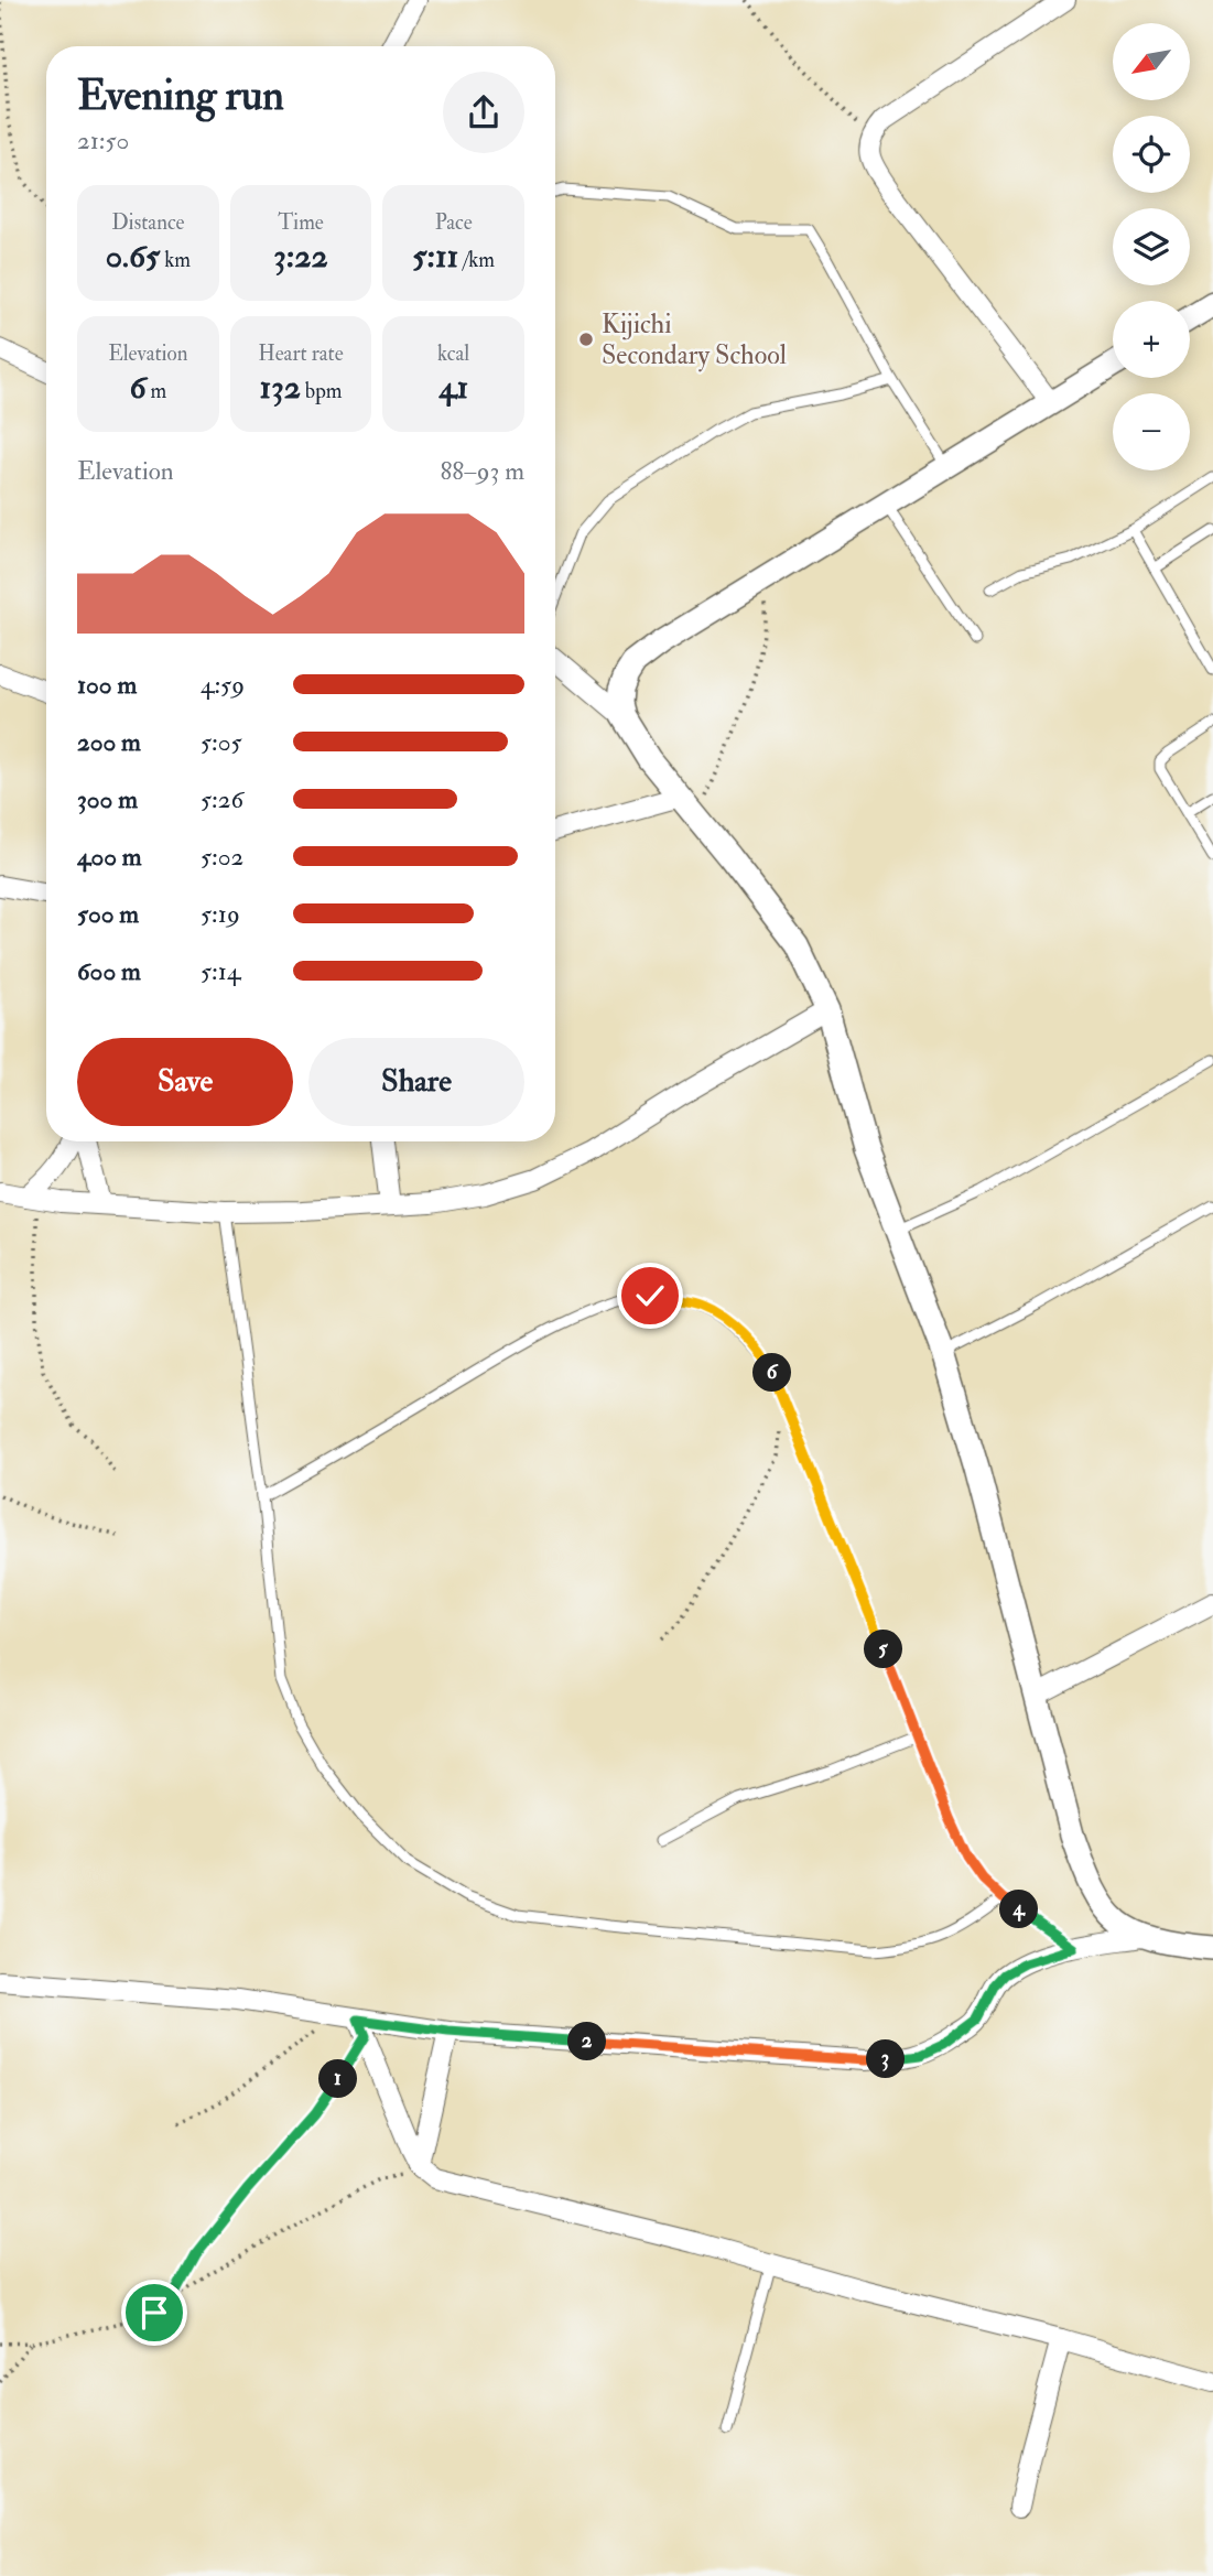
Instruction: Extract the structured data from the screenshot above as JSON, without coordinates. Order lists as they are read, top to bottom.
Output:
{
  "places": ["Kijichi Secondary School"],
  "north": "bottom left",
  "page": {
    "map_buttons": ["+", "−"],
    "heading": ["Evening run", "21:50"],
    "stats": [
      ["Distance", "0.65 km"],
      ["Time", "3:22"],
      ["Pace", "5:11 /km"],
      ["Elevation", "6 m"],
      ["Heart rate", "132 bpm"],
      ["kcal", "41"]
    ],
    "chart": ["Elevation", "88–93 m"],
    "list": [
      {
        "name": "100 m",
        "note": "4:59"
      },
      {
        "name": "200 m",
        "note": "5:05"
      },
      {
        "name": "300 m",
        "note": "5:26"
      },
      {
        "name": "400 m",
        "note": "5:02"
      },
      {
        "name": "500 m",
        "note": "5:19"
      },
      {
        "name": "600 m",
        "note": "5:14"
      }
    ],
    "buttons": ["Save", "Share"],
    "pins": [
      "6",
      "5",
      "4",
      "2",
      "3",
      "1"
    ]
  }
}
